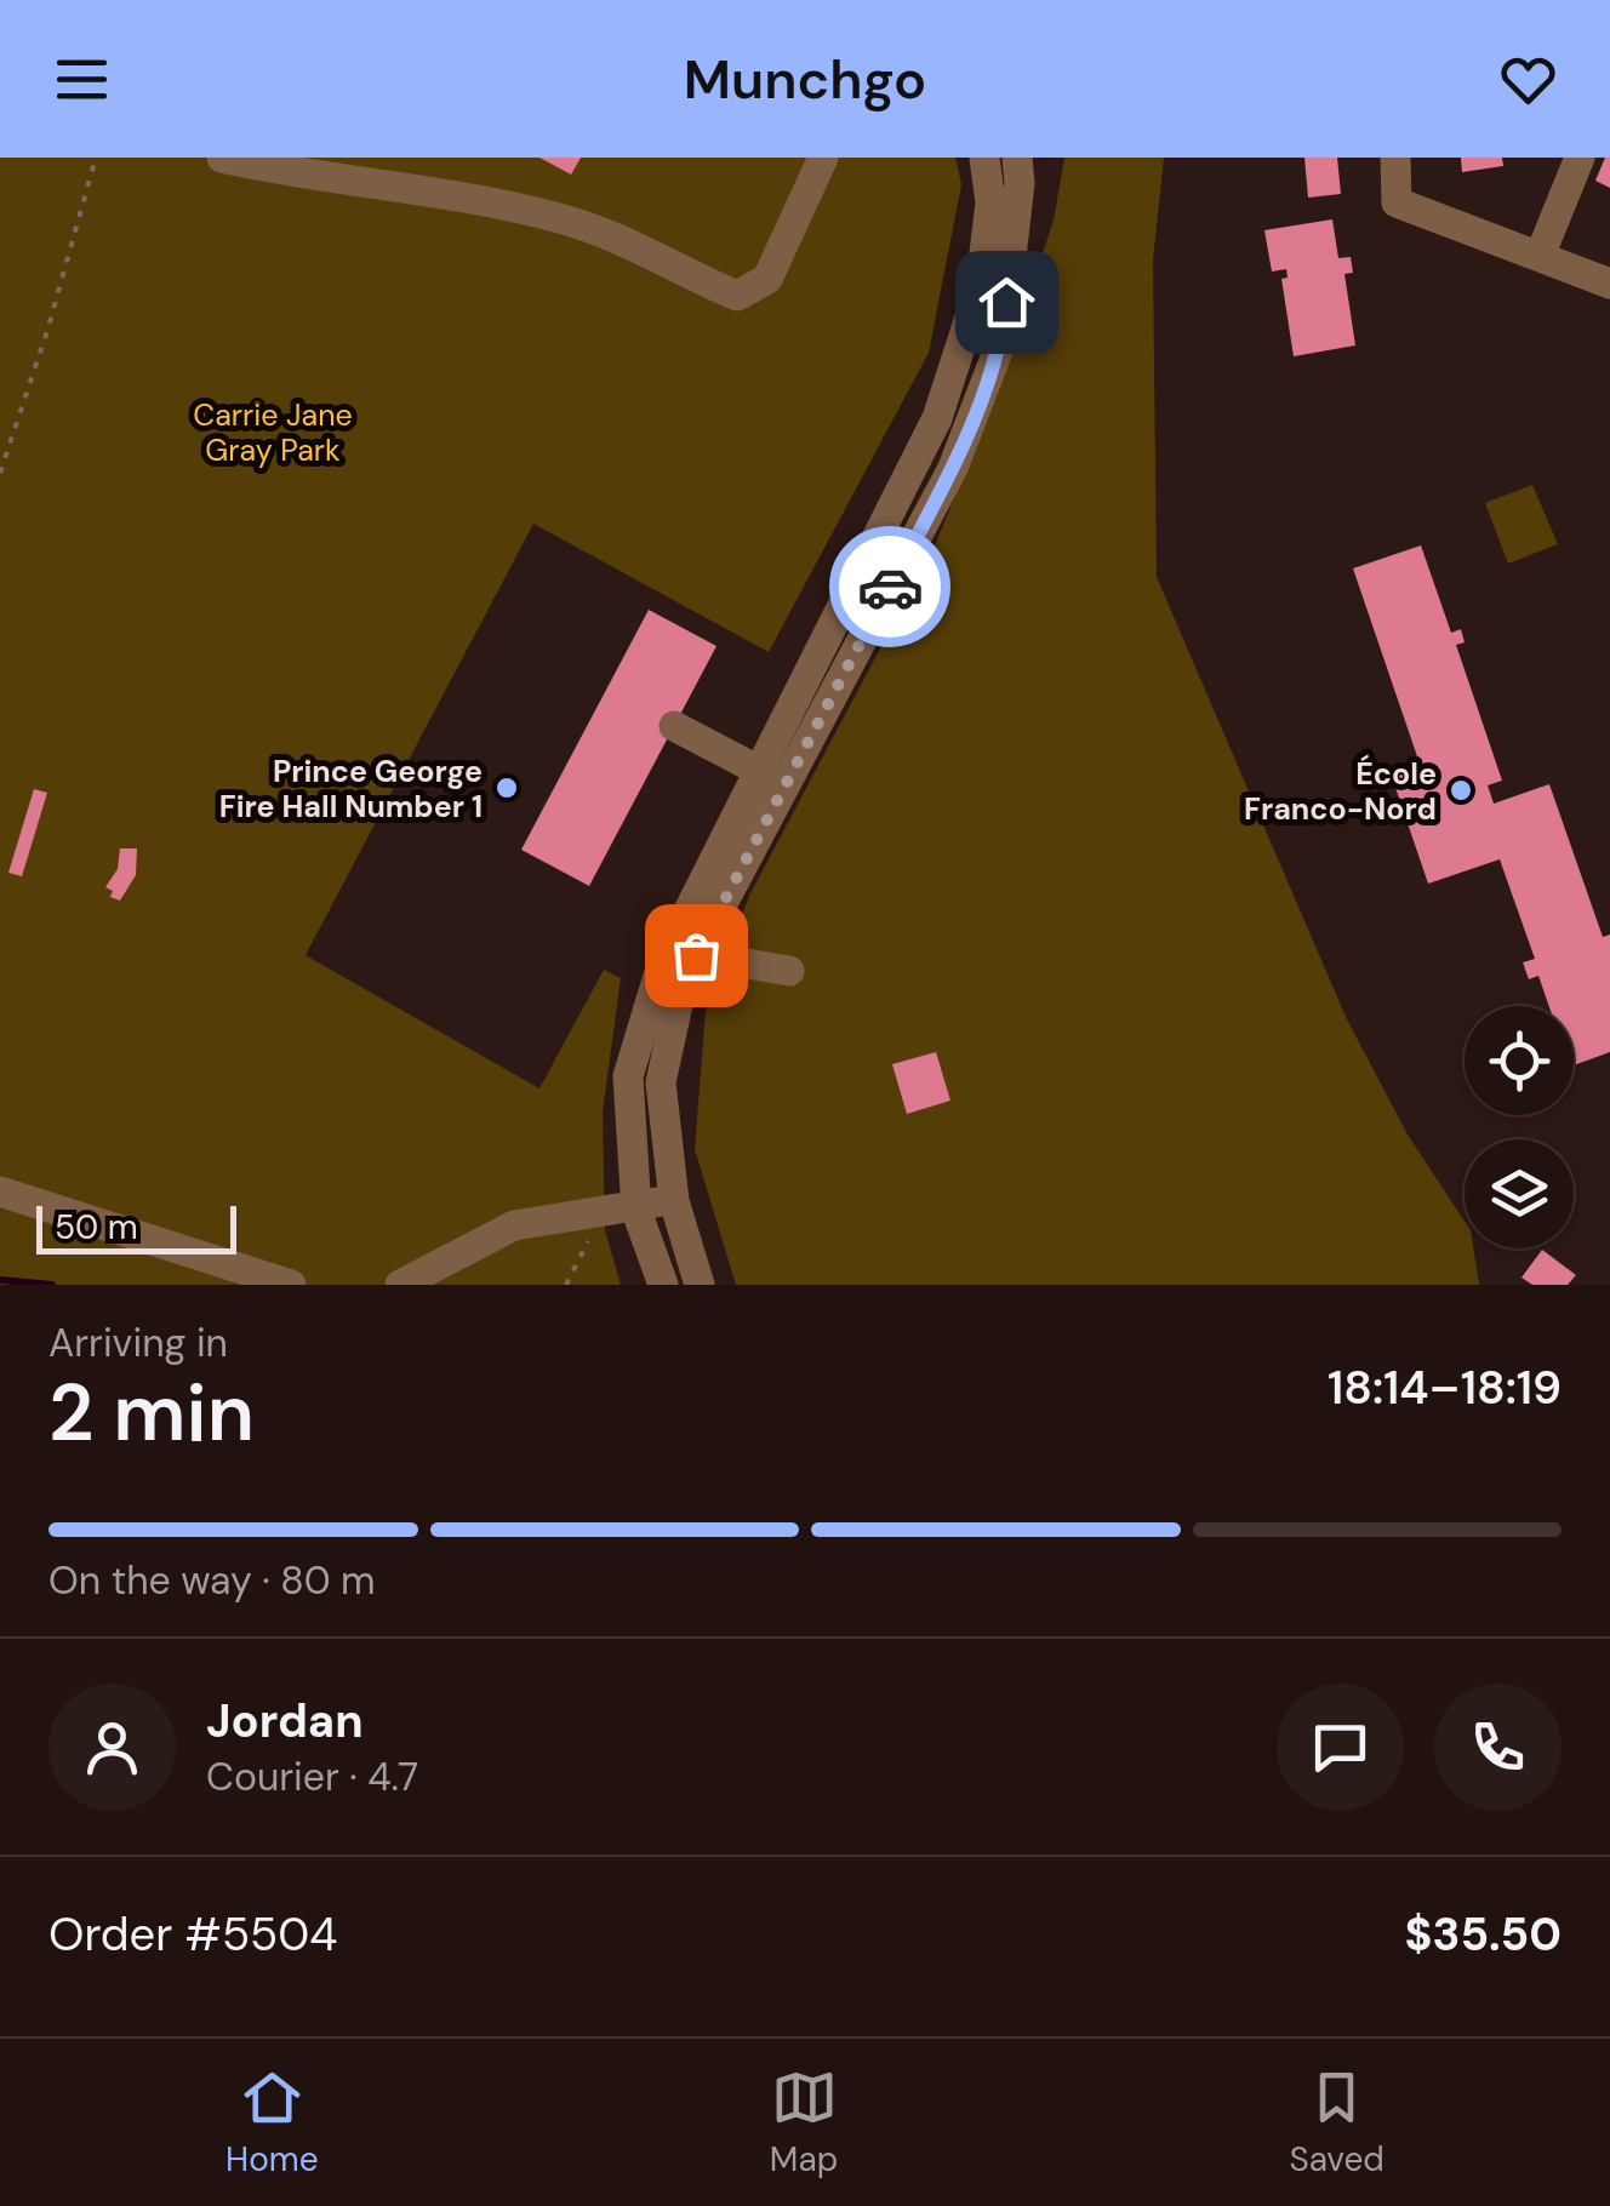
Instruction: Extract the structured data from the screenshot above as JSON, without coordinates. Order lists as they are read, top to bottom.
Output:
{
  "parks": ["Carrie Jane Gray Park"],
  "places": ["Prince George Fire Hall Number 1", "École Franco-Nord"],
  "scale_bar": "50 m",
  "page": {
    "header": "Munchgo",
    "scale": "50 m",
    "heading": ["2 min", "Arriving in", "18:14–18:19"],
    "panel": [
      "Jordan",
      "Courier · 4.7",
      "Order #5504",
      "$35.50"
    ],
    "bar": "On the way · 80 m",
    "tabs": ["Home", "Map", "Saved"]
  }
}
